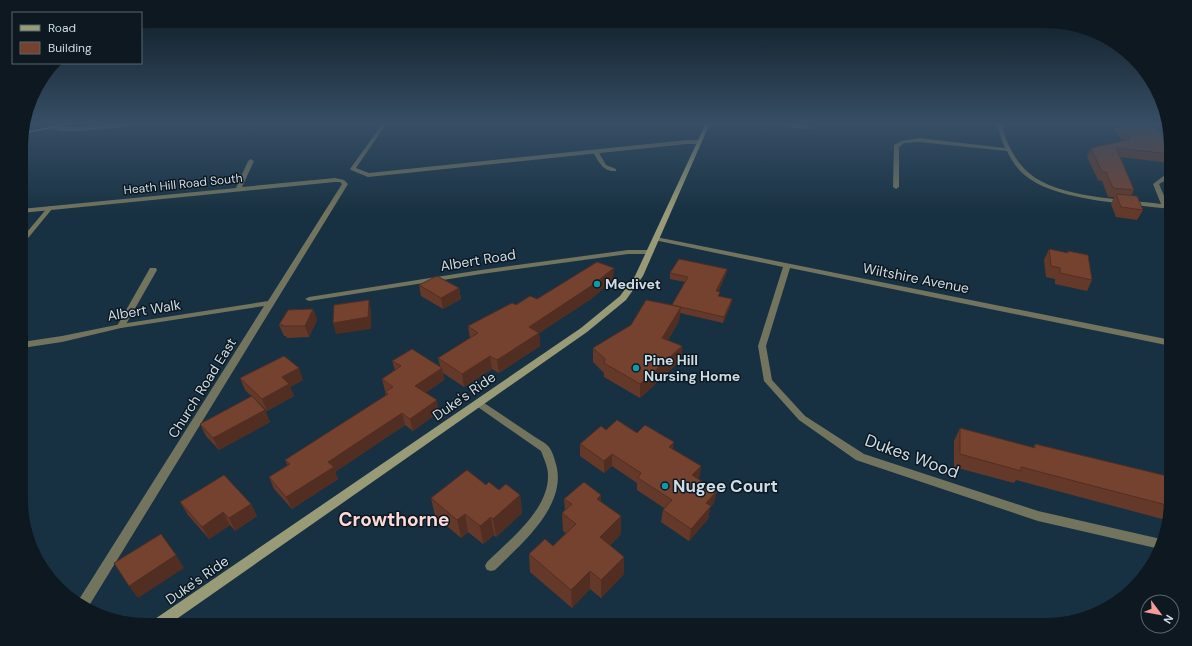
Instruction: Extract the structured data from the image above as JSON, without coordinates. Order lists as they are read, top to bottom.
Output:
{
  "streets": {
    "main road": ["Duke's Ride"],
    "street": [
      "Heath Hill Road South",
      "Albert Road",
      "Wiltshire Avenue",
      "Albert Walk",
      "Church Road East",
      "Dukes Wood"
    ]
  },
  "crossings": [
    ["Heath Hill Road South", "Church Road East"],
    ["Albert Road", "Duke's Ride"],
    ["Wiltshire Avenue", "Duke's Ride"],
    ["Wiltshire Avenue", "Dukes Wood"],
    ["Albert Walk", "Church Road East"]
  ],
  "districts": ["Crowthorne"],
  "places": ["Medivet", "Pine Hill Nursing Home", "Nugee Court"],
  "legend": ["Road", "Building"],
  "north": "bottom right"
}
